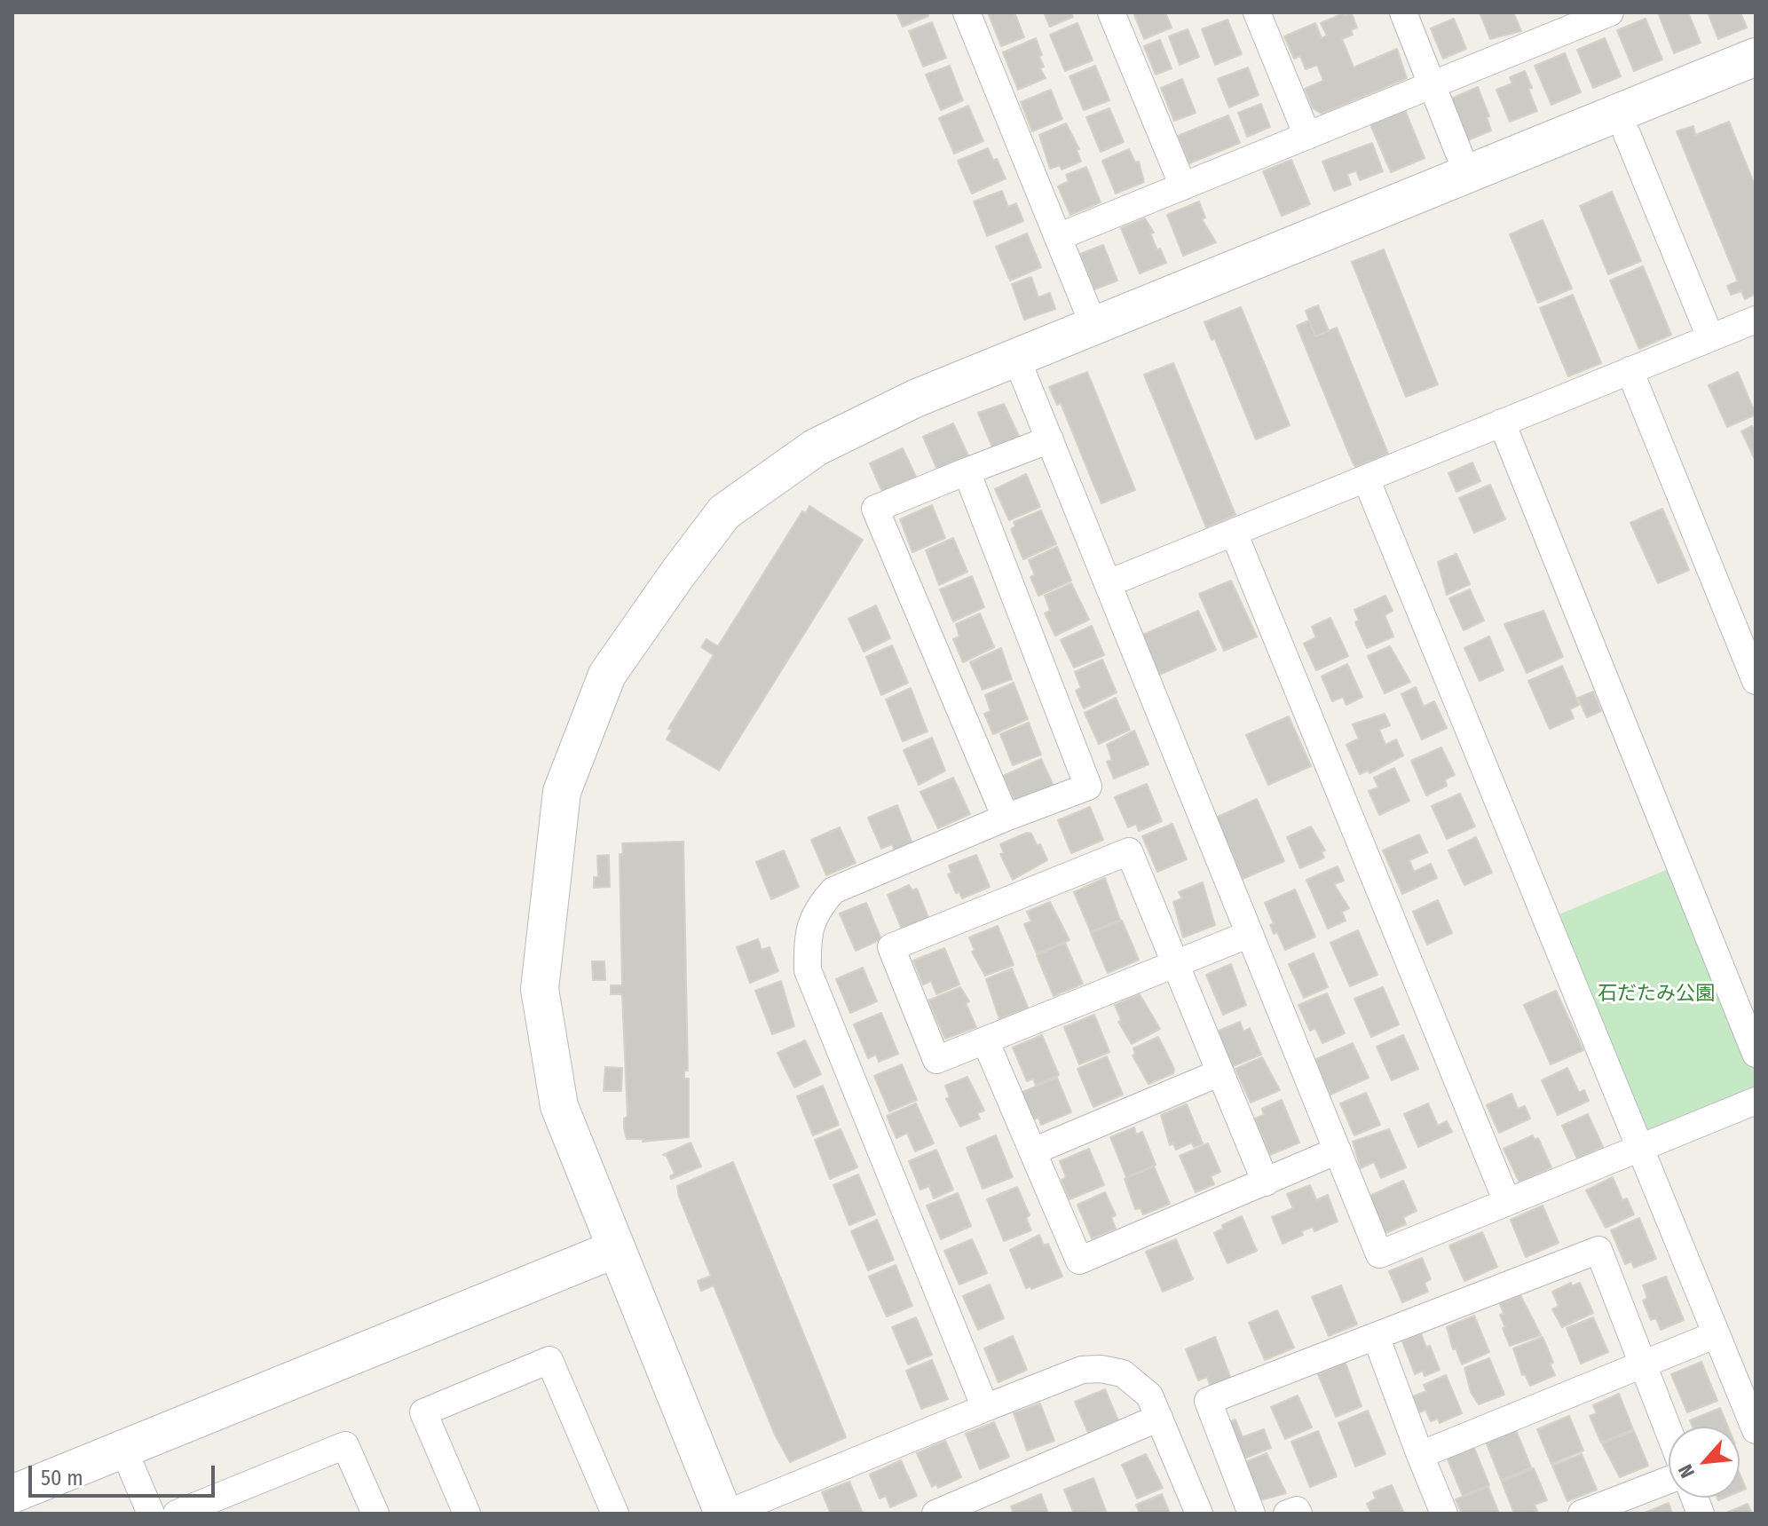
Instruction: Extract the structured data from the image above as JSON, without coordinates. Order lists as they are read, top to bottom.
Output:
{
  "parks": ["石だたみ公園"],
  "scale_bar": "50 m",
  "north": "bottom left"
}
